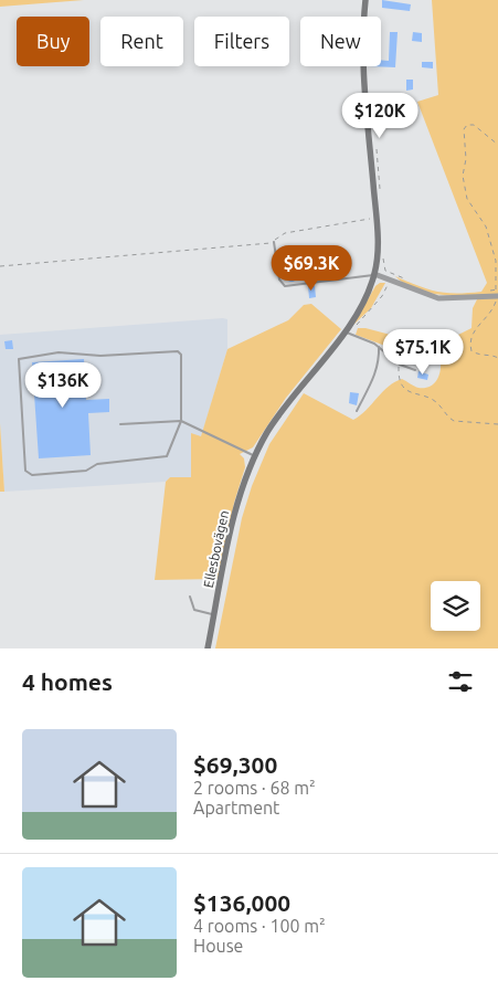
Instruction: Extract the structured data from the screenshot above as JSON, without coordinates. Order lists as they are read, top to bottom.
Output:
{
  "streets": {
    "main road": ["Ellesbovägen"]
  },
  "page": {
    "chip": [
      "Buy",
      "Rent",
      "Filters",
      "New"
    ],
    "price": [
      "$120K",
      "$69.3K",
      "$75.1K",
      "$136K"
    ],
    "heading": "4 homes",
    "list": [
      {
        "name": "$69,300",
        "note": "2 rooms · 68 m² · Apartment"
      },
      {
        "name": "$136,000",
        "note": "4 rooms · 100 m² · House"
      }
    ]
  }
}
